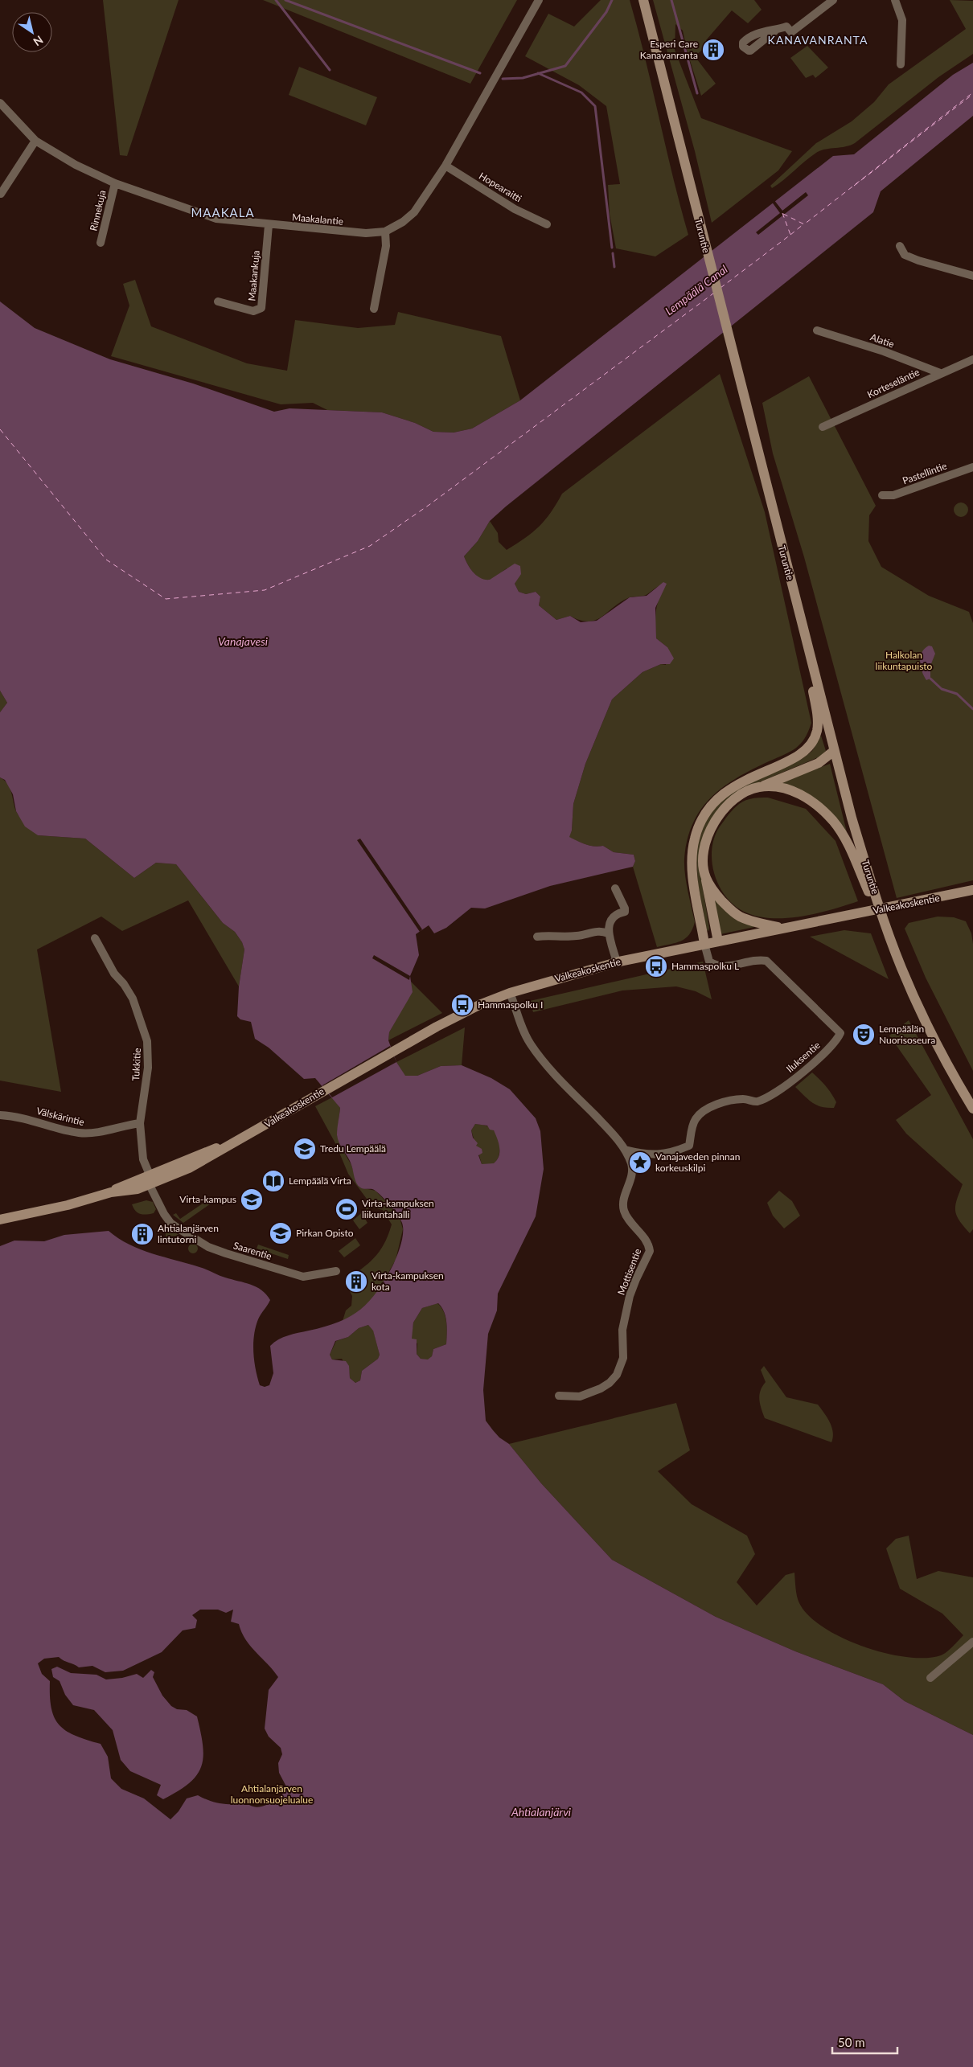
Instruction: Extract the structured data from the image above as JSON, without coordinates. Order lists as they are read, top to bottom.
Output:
{
  "streets": {
    "main road": ["Turuntie", "Valkeakoskentie"],
    "street": [
      "Hopearaitti",
      "Rinnekuja",
      "Maakalantie",
      "Maakankuja",
      "Alatie",
      "Korteseläntie",
      "Pastellintie",
      "Iluksentie",
      "Tukkitie",
      "Välskärintie",
      "Saarentie",
      "Mottisentie"
    ]
  },
  "crossings": [
    ["Hopearaitti", "Maakalantie"],
    ["Rinnekuja", "Maakalantie"],
    ["Maakalantie", "Maakankuja"],
    ["Alatie", "Korteseläntie"],
    ["Valkeakoskentie", "Iluksentie"],
    ["Valkeakoskentie", "Tukkitie"],
    ["Valkeakoskentie", "Saarentie"],
    ["Valkeakoskentie", "Mottisentie"],
    ["Iluksentie", "Mottisentie"],
    ["Tukkitie", "Välskärintie"],
    ["Tukkitie", "Saarentie"]
  ],
  "districts": ["KANAVANRANTA", "MAAKALA"],
  "water": ["Lempäälä Canal", "Vanajavesi", "Ahtialanjärvi"],
  "parks": ["Halkolan liikuntapuisto", "Ahtialanjärven luonnonsuojelualue"],
  "places": {
    "building": ["Esperi Care Kanavanranta", "Ahtialanjärven lintutorni", "Virta-kampuksen kota"],
    "bus stop": ["Hammaspolku L", "Hammaspolku I"],
    "theatre": ["Lempäälän Nuorisoseura"],
    "school or university": ["Tredu Lempäälä", "Virta-kampus", "Pirkan Opisto"],
    "place": ["Vanajaveden pinnan korkeuskilpi"],
    "library": ["Lempäälä Virta"],
    "sports": ["Virta-kampuksen liikuntahalli"]
  },
  "scale_bar": "50 m",
  "north": "bottom right"
}
